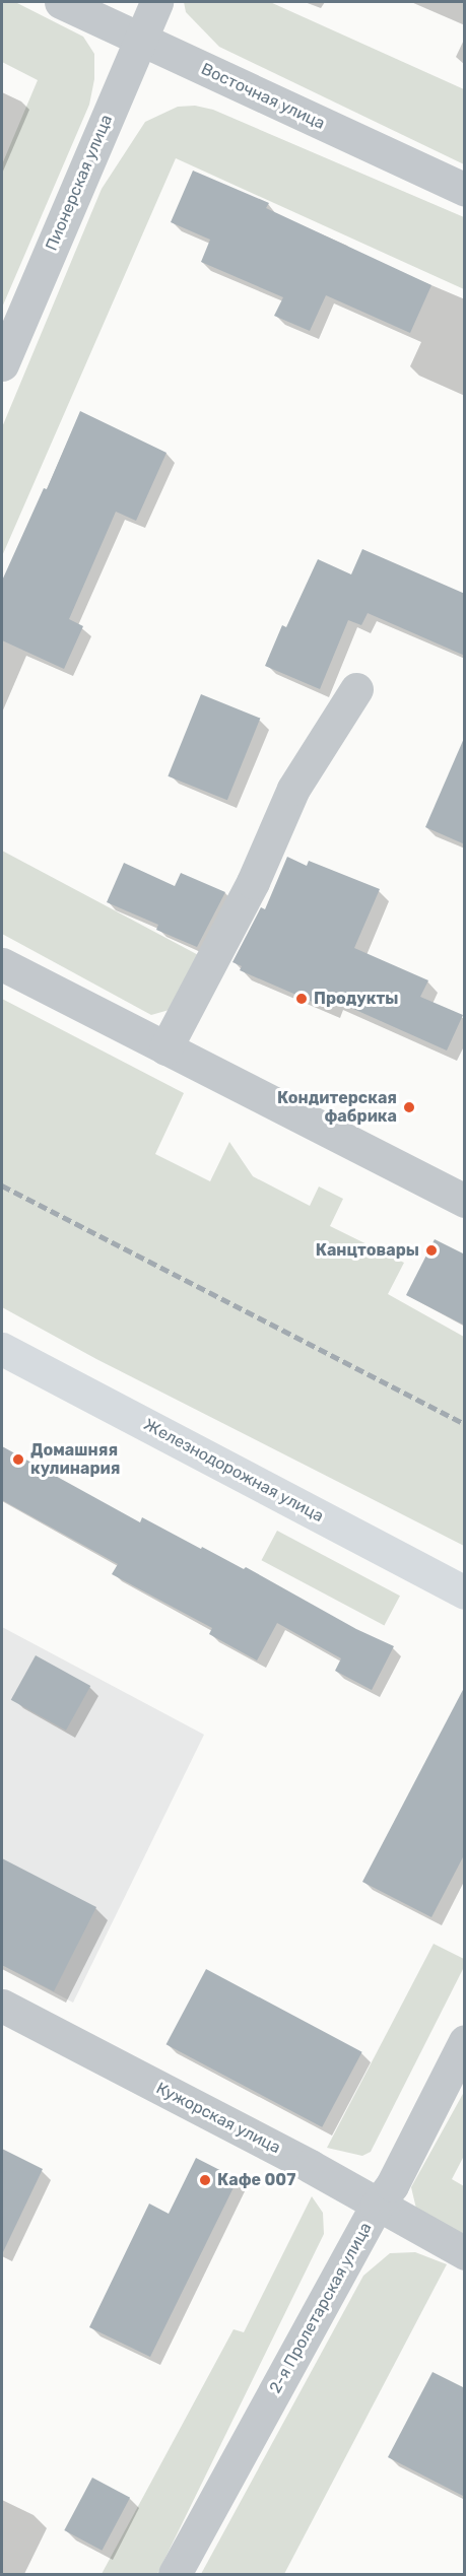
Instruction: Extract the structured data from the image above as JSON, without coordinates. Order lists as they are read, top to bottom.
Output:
{
  "streets": {
    "main road": ["Железнодорожная улица"],
    "street": [
      "Восточная улица",
      "Пионерская улица",
      "Кужорская улица",
      "2-я Пролетарская улица"
    ]
  },
  "crossings": [
    ["Восточная улица", "Пионерская улица"],
    ["Кужорская улица", "2-я Пролетарская улица"]
  ],
  "places": [
    "Продукты",
    "Кондитерская фабрика",
    "Канцтовары",
    "Домашняя кулинария",
    "Кафе 007"
  ]
}
